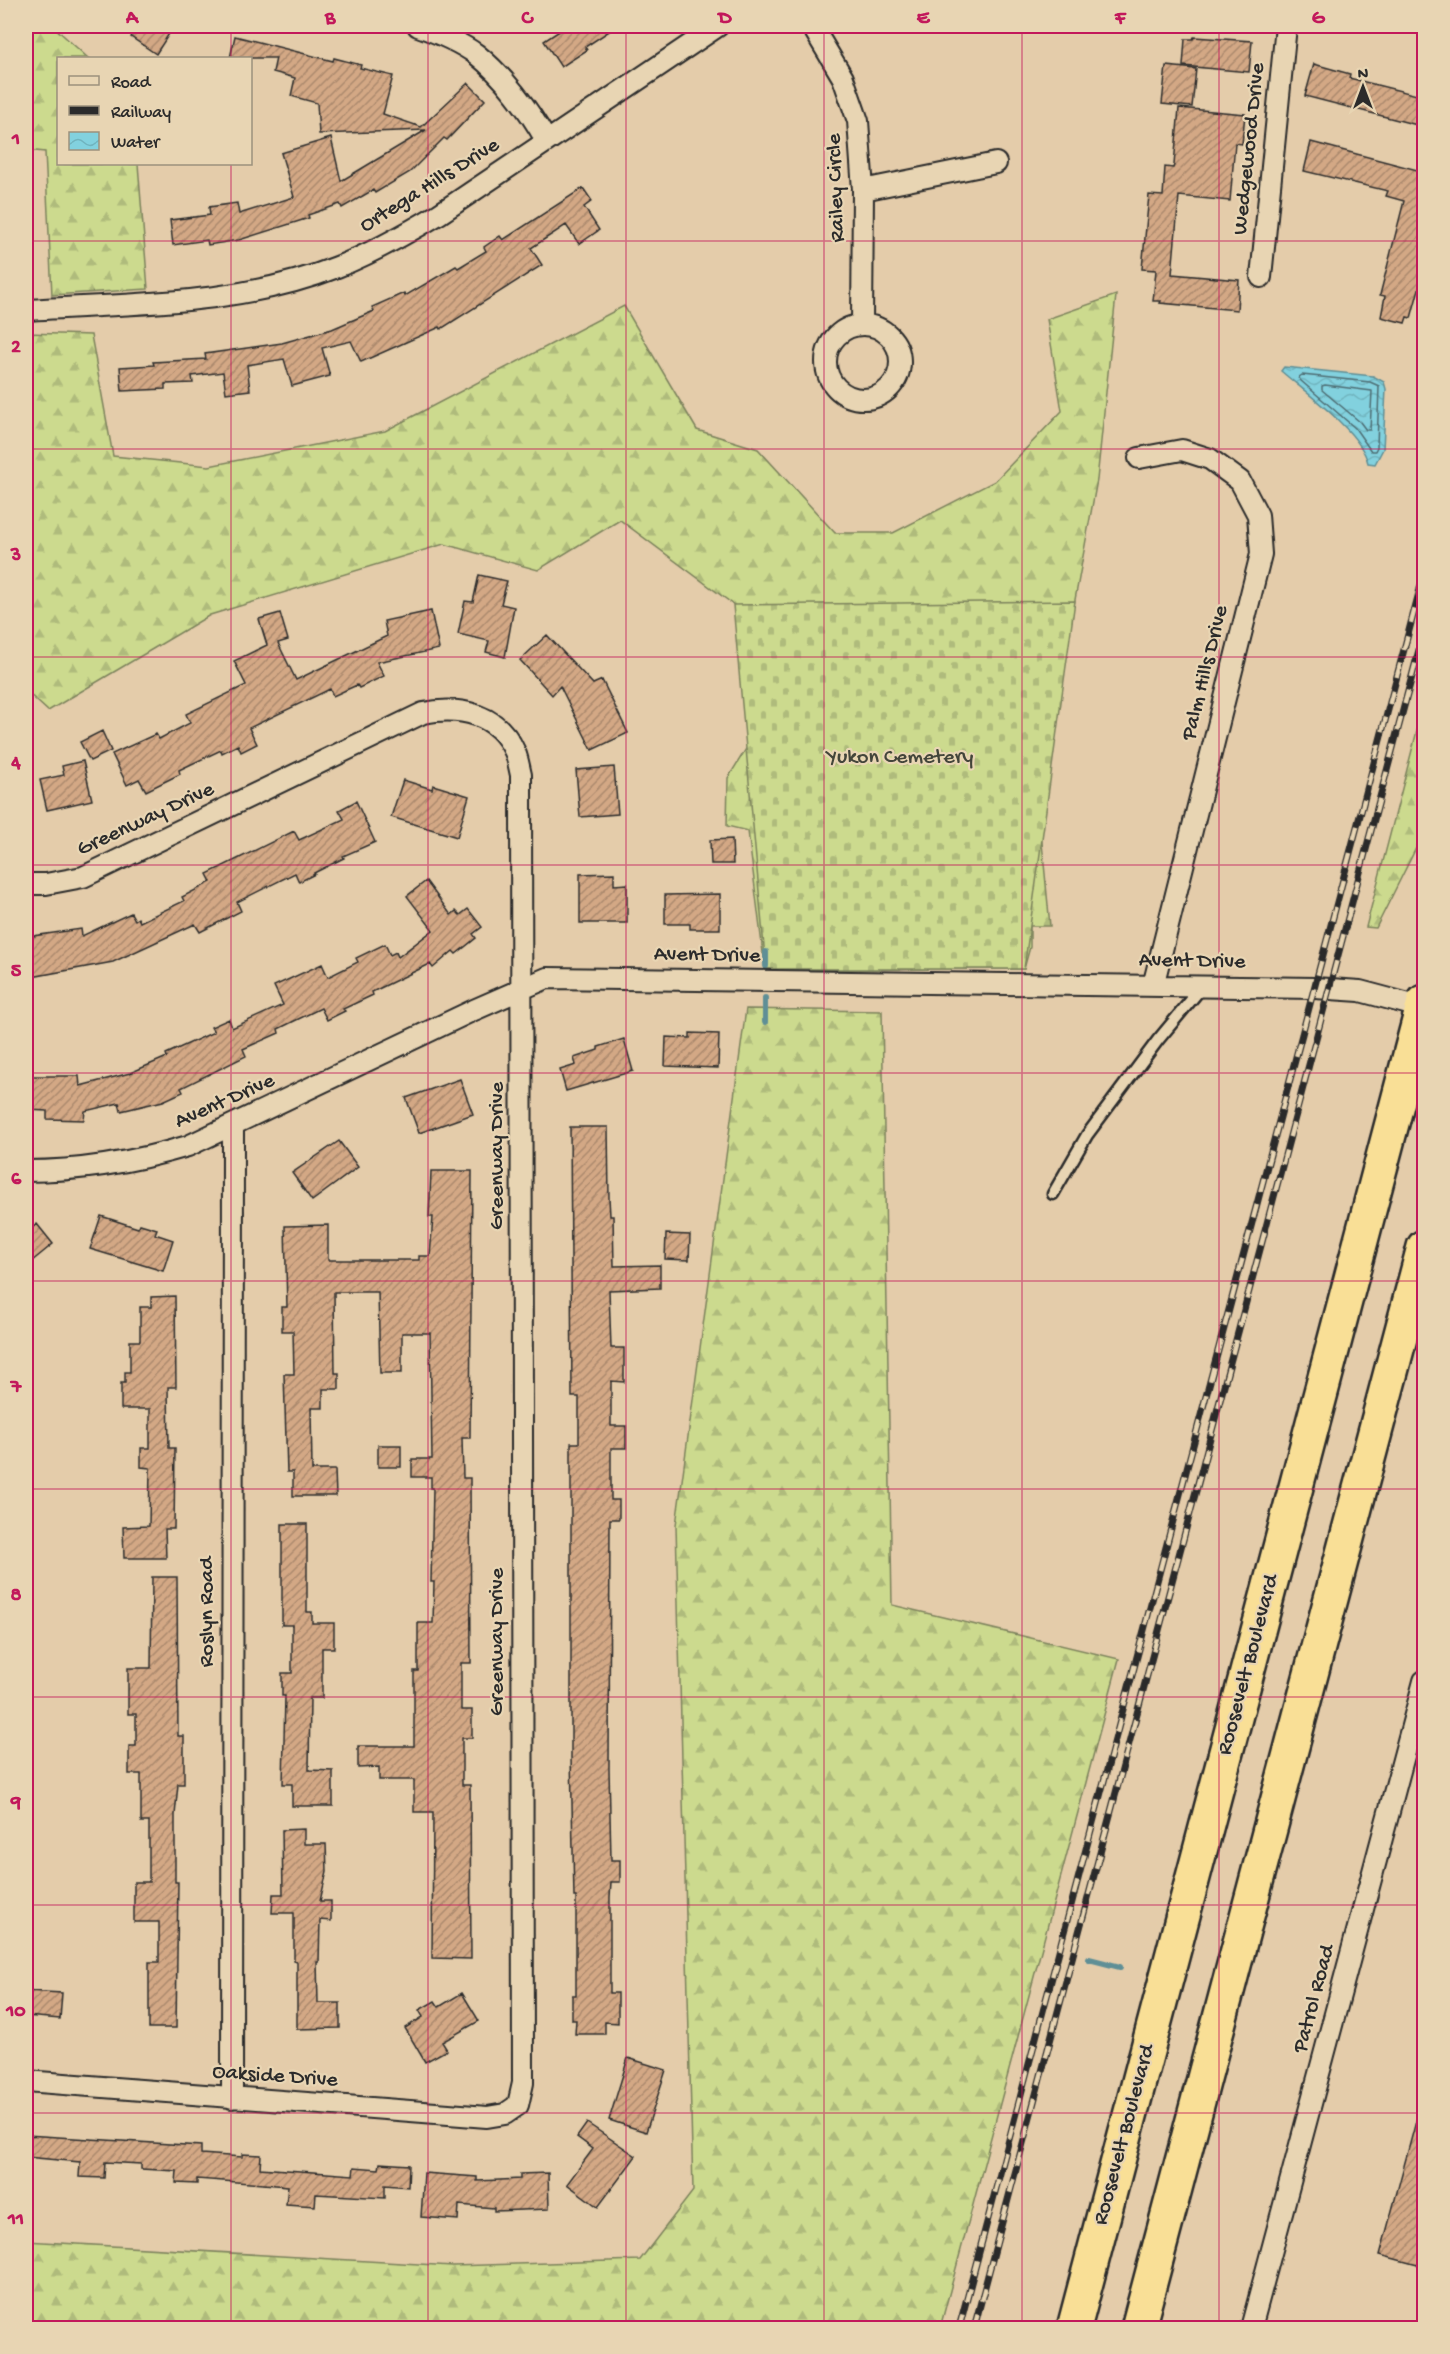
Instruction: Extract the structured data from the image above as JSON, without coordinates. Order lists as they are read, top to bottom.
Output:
{
  "streets": {
    "highway": ["Roosevelt Boulevard"],
    "street": [
      "Wedgewood Drive",
      "Ortega Hills Drive",
      "Railey Circle",
      "Palm Hills Drive",
      "Greenway Drive",
      "Avent Drive",
      "Roslyn Road",
      "Patrol Road",
      "Oakside Drive"
    ]
  },
  "crossings": [
    ["Palm Hills Drive", "Avent Drive"],
    ["Greenway Drive", "Avent Drive"],
    ["Greenway Drive", "Oakside Drive"],
    ["Avent Drive", "Roslyn Road"],
    ["Avent Drive", "Roosevelt Boulevard"],
    ["Roslyn Road", "Oakside Drive"]
  ],
  "parks": ["Yukon Cemetery"],
  "legend": ["Road", "Railway", "Water"],
  "north": "top",
  "grid": {
    "columns": [
      "A",
      "B",
      "C",
      "D",
      "E",
      "F",
      "G"
    ],
    "rows": [
      "1",
      "2",
      "3",
      "4",
      "5",
      "6",
      "7",
      "8",
      "9",
      "10",
      "11"
    ]
  }
}
